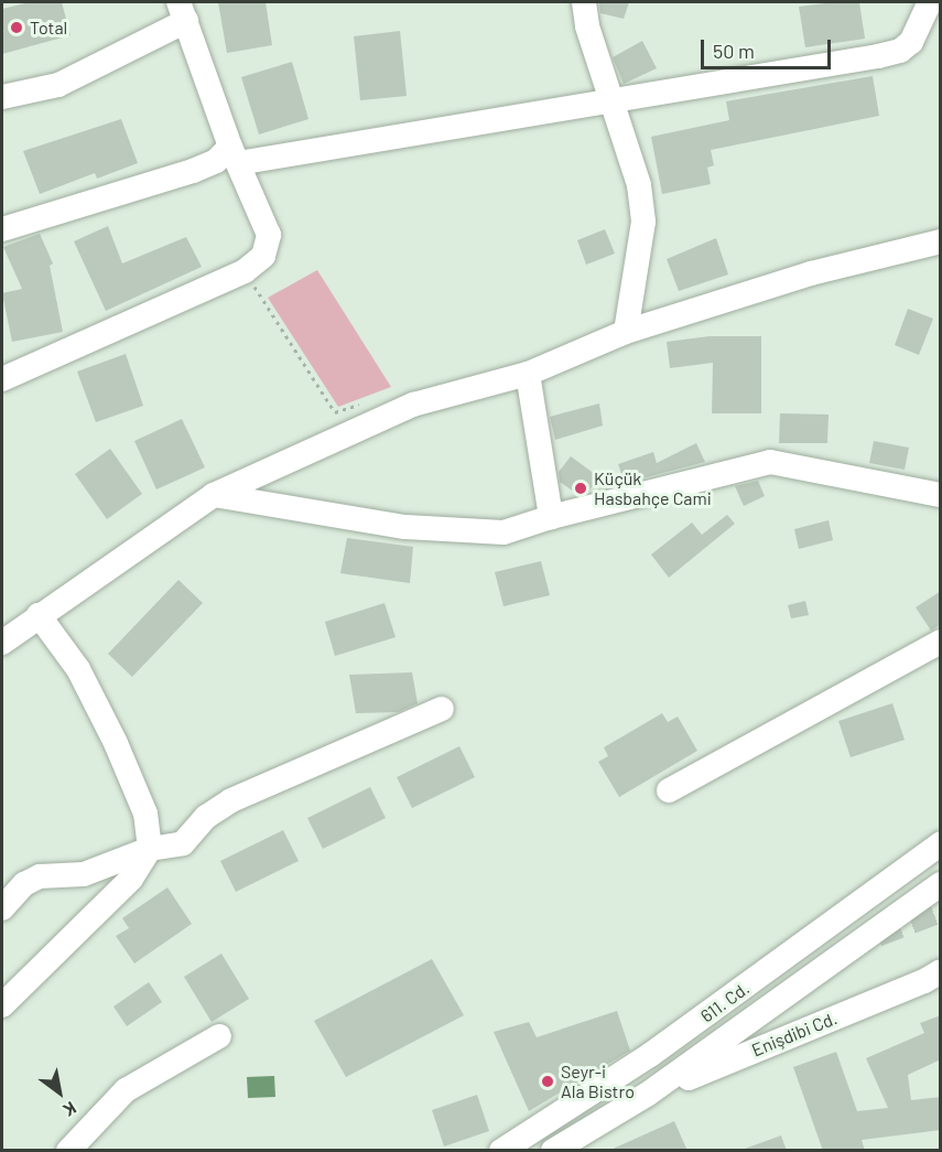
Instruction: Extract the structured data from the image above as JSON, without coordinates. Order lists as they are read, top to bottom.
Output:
{
  "streets": {
    "street": ["611. Cd.", "Enişdibi Cd."]
  },
  "crossings": [
    ["611. Cd.", "Enişdibi Cd."]
  ],
  "places": ["Total", "Küçük Hasbahçe Cami", "Seyr-i Ala Bistro"],
  "scale_bar": "50 m",
  "north": "bottom right"
}
